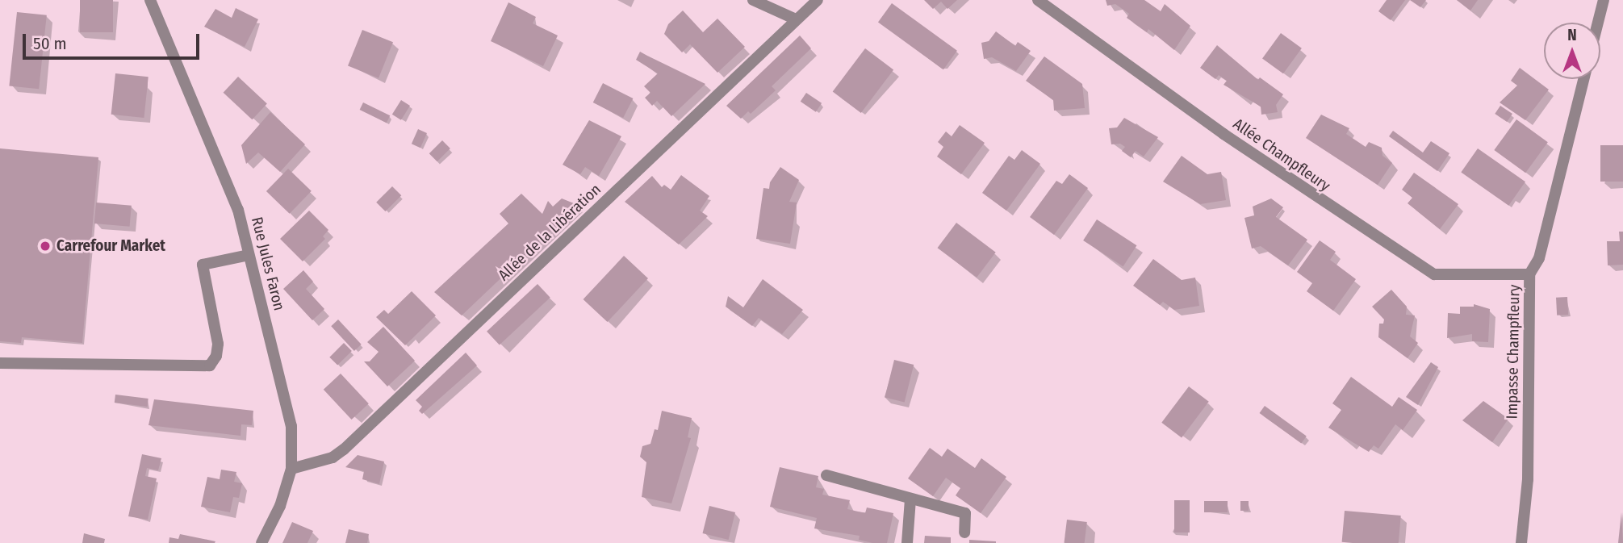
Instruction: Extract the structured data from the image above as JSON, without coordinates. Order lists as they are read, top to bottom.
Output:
{
  "streets": {
    "street": [
      "Allée Champfleury",
      "Allée de la Libération",
      "Rue Jules Faron",
      "Impasse Champfleury"
    ]
  },
  "crossings": [
    ["Allée Champfleury", "Impasse Champfleury"],
    ["Allée de la Libération", "Rue Jules Faron"]
  ],
  "places": ["Carrefour Market"],
  "scale_bar": "50 m",
  "north": "top"
}
